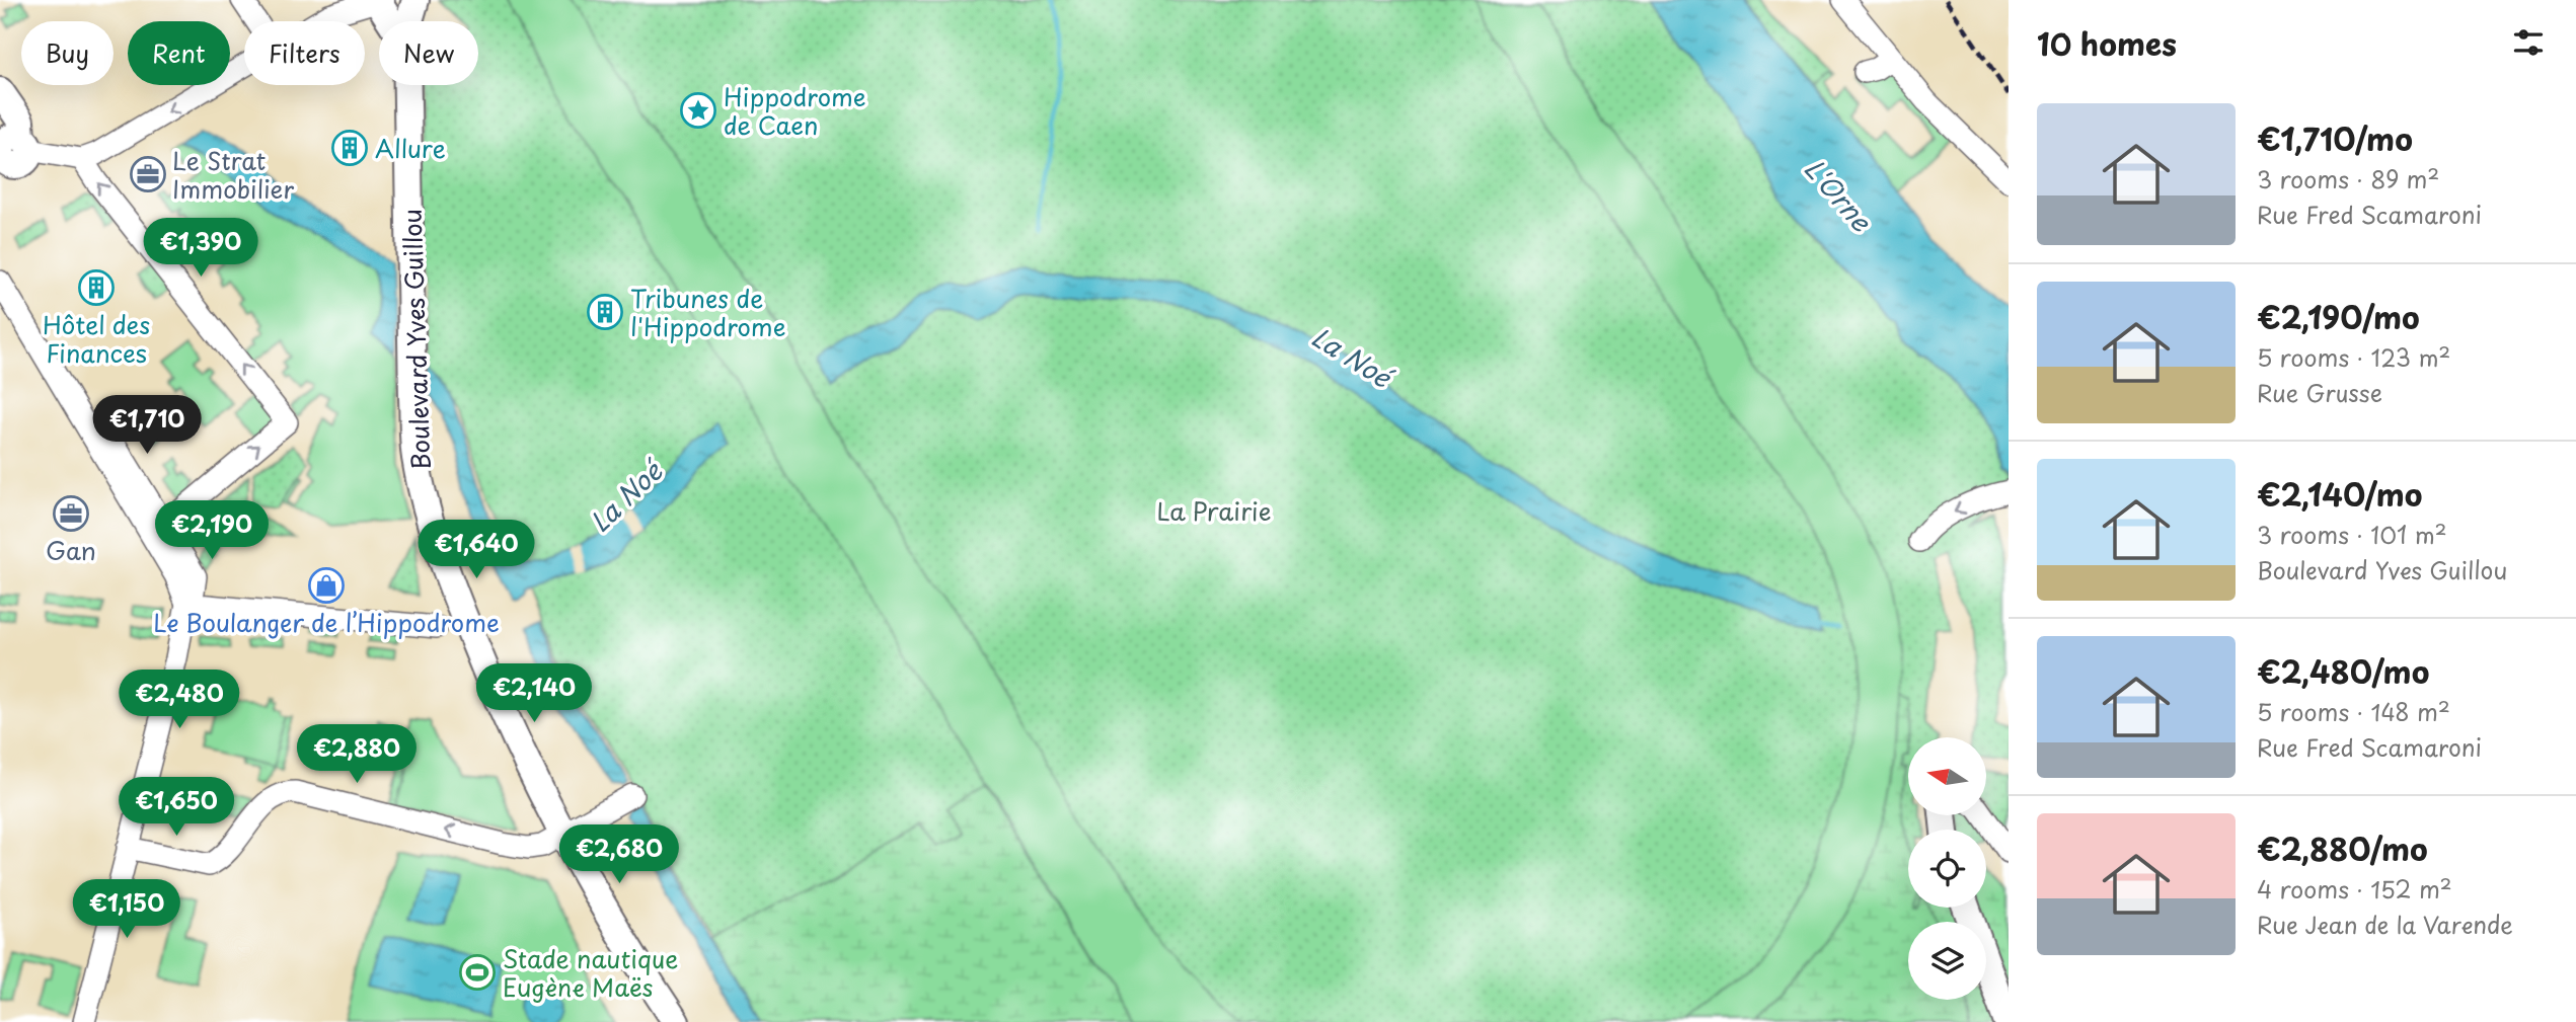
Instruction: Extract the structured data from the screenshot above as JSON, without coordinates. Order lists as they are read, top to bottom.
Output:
{
  "streets": {
    "main road": ["Boulevard Yves Guillou"]
  },
  "water": ["L'Orne", "La Noé"],
  "parks": ["La Prairie"],
  "places": {
    "place": ["Hippodrome de Caen"],
    "building": ["Allure", "Hôtel des Finances", "Tribunes de l'Hippodrome"],
    "office": ["Le Strat Immobilier", "Gan"],
    "shop": ["Le Boulanger de l’Hippodrome"],
    "sports": ["Stade nautique Eugène Maës"]
  },
  "north": "left",
  "page": {
    "heading": "10 homes",
    "chip": [
      "Buy",
      "Rent",
      "Filters",
      "New"
    ],
    "list": [
      {
        "name": "€1,710/mo",
        "note": "3 rooms · 89 m² · Rue Fred Scamaroni"
      },
      {
        "name": "€2,190/mo",
        "note": "5 rooms · 123 m² · Rue Grusse"
      },
      {
        "name": "€2,140/mo",
        "note": "3 rooms · 101 m² · Boulevard Yves Guillou"
      },
      {
        "name": "€2,480/mo",
        "note": "5 rooms · 148 m² · Rue Fred Scamaroni"
      },
      {
        "name": "€2,880/mo",
        "note": "4 rooms · 152 m² · Rue Jean de la Varende"
      }
    ],
    "price": [
      "€1,390",
      "€1,710",
      "€2,190",
      "€1,640",
      "€2,140",
      "€2,480",
      "€2,880",
      "€1,650",
      "€2,680",
      "€1,150"
    ]
  }
}
